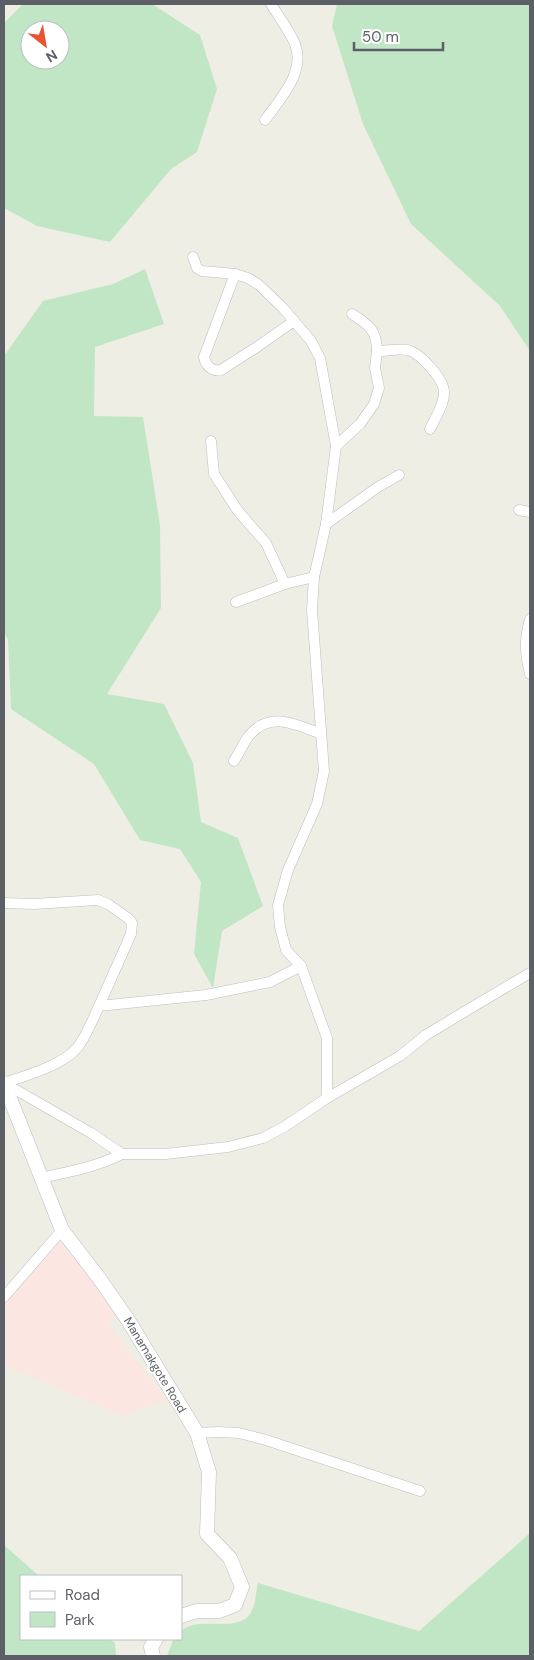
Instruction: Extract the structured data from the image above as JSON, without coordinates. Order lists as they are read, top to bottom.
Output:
{
  "streets": {
    "street": ["Manamakgote Road"]
  },
  "legend": ["Road", "Park"],
  "scale_bar": "50 m",
  "north": "bottom right"
}
